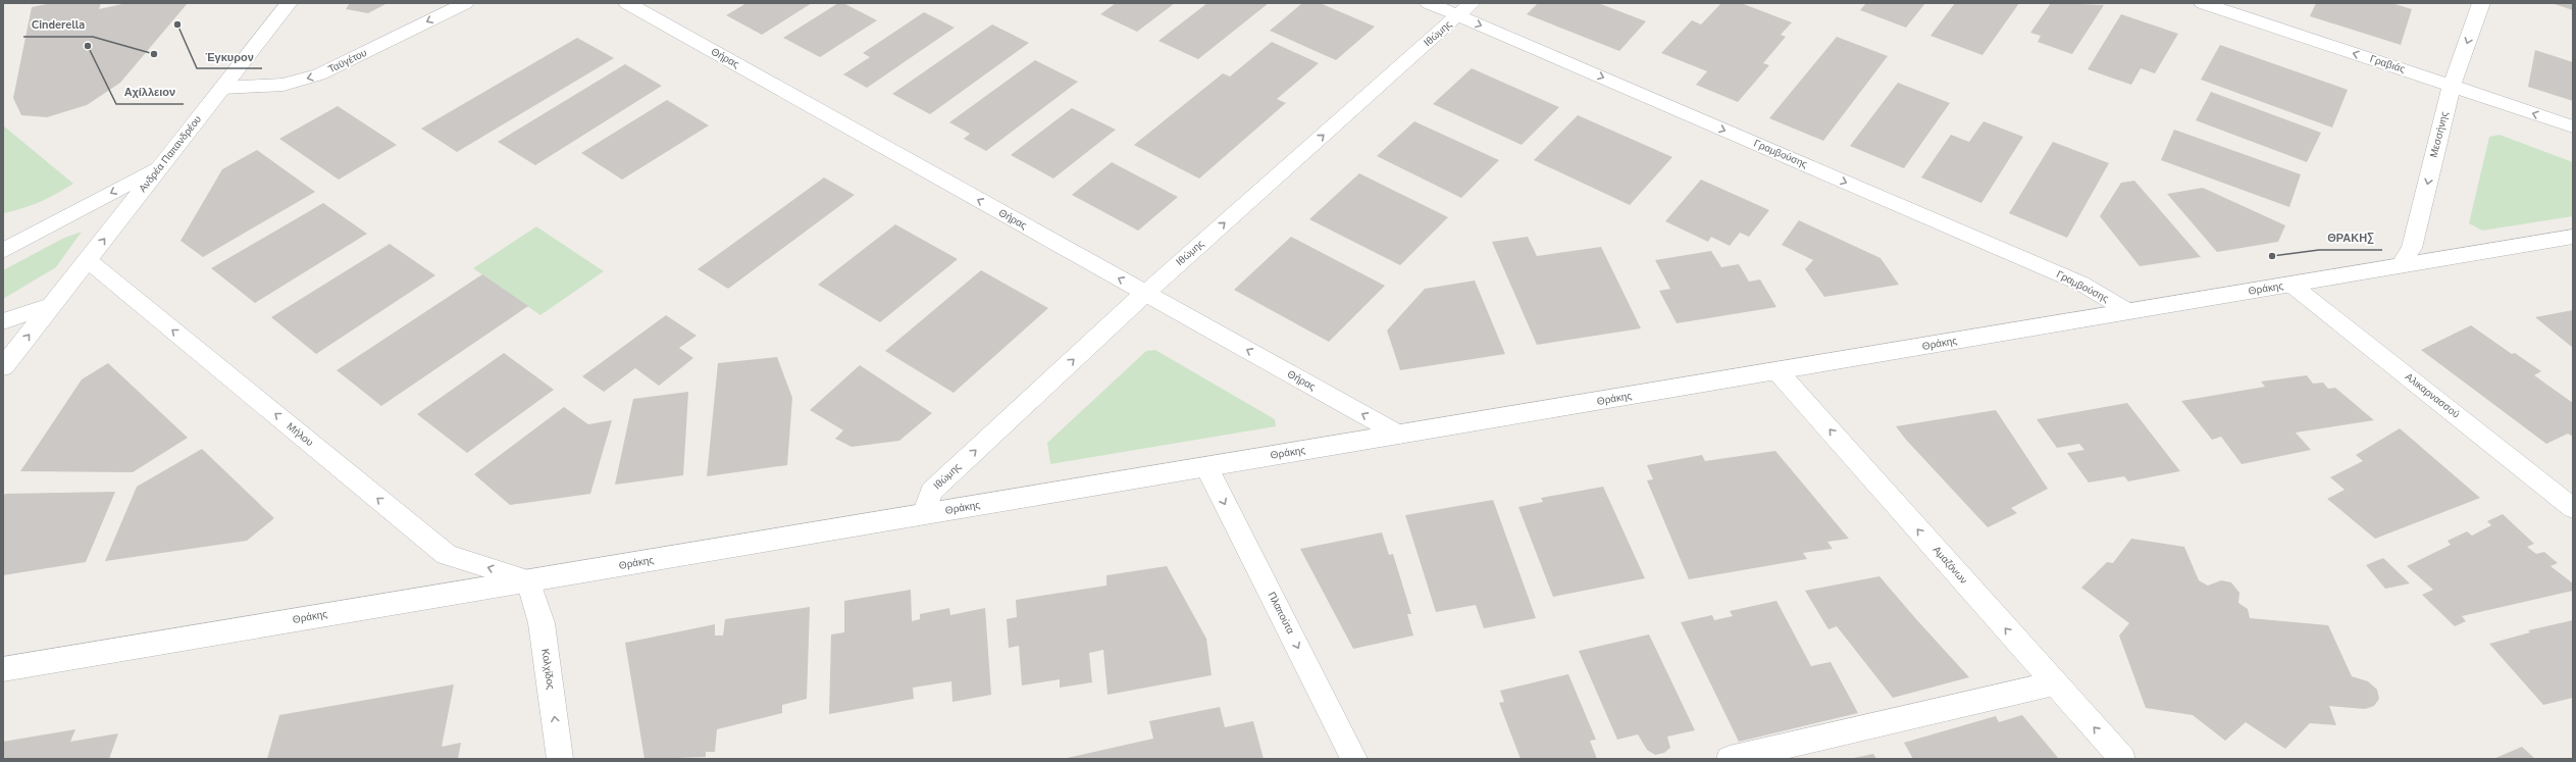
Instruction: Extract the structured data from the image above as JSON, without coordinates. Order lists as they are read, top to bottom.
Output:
{
  "streets": {
    "street": [
      "Ιθώμης",
      "Θήρας",
      "Ταϋγέτου",
      "Γραβιάς",
      "Μεσσήνης",
      "Ανδρέα Παπανδρέου",
      "Γραμβούσης",
      "Θράκης",
      "Αλικαρνασσού",
      "Μήλου",
      "Αμαζόνων",
      "Πλαπούτα",
      "Κολχίδος"
    ]
  },
  "crossings": [
    ["Ιθώμης", "Θήρας"],
    ["Ιθώμης", "Γραμβούσης"],
    ["Ιθώμης", "Θράκης"],
    ["Θήρας", "Θράκης"],
    ["Ταϋγέτου", "Ανδρέα Παπανδρέου"],
    ["Γραβιάς", "Μεσσήνης"],
    ["Μεσσήνης", "Θράκης"],
    ["Ανδρέα Παπανδρέου", "Μήλου"],
    ["Γραμβούσης", "Θράκης"],
    ["Θράκης", "Αλικαρνασσού"],
    ["Θράκης", "Μήλου"],
    ["Θράκης", "Αμαζόνων"],
    ["Θράκης", "Πλαπούτα"],
    ["Θράκης", "Κολχίδος"],
    ["Μήλου", "Κολχίδος"]
  ],
  "one_way": [
    "Ιθώμης",
    "Θήρας",
    "Ταϋγέτου",
    "Γραβιάς",
    "Μεσσήνης",
    "Γραμβούσης",
    "Μήλου",
    "Αμαζόνων",
    "Πλαπούτα",
    "Κολχίδος"
  ],
  "places": [
    "Έγκυρον",
    "Αχίλλειον",
    "Cinderella",
    "ΘΡΑΚΗΣ"
  ]
}
